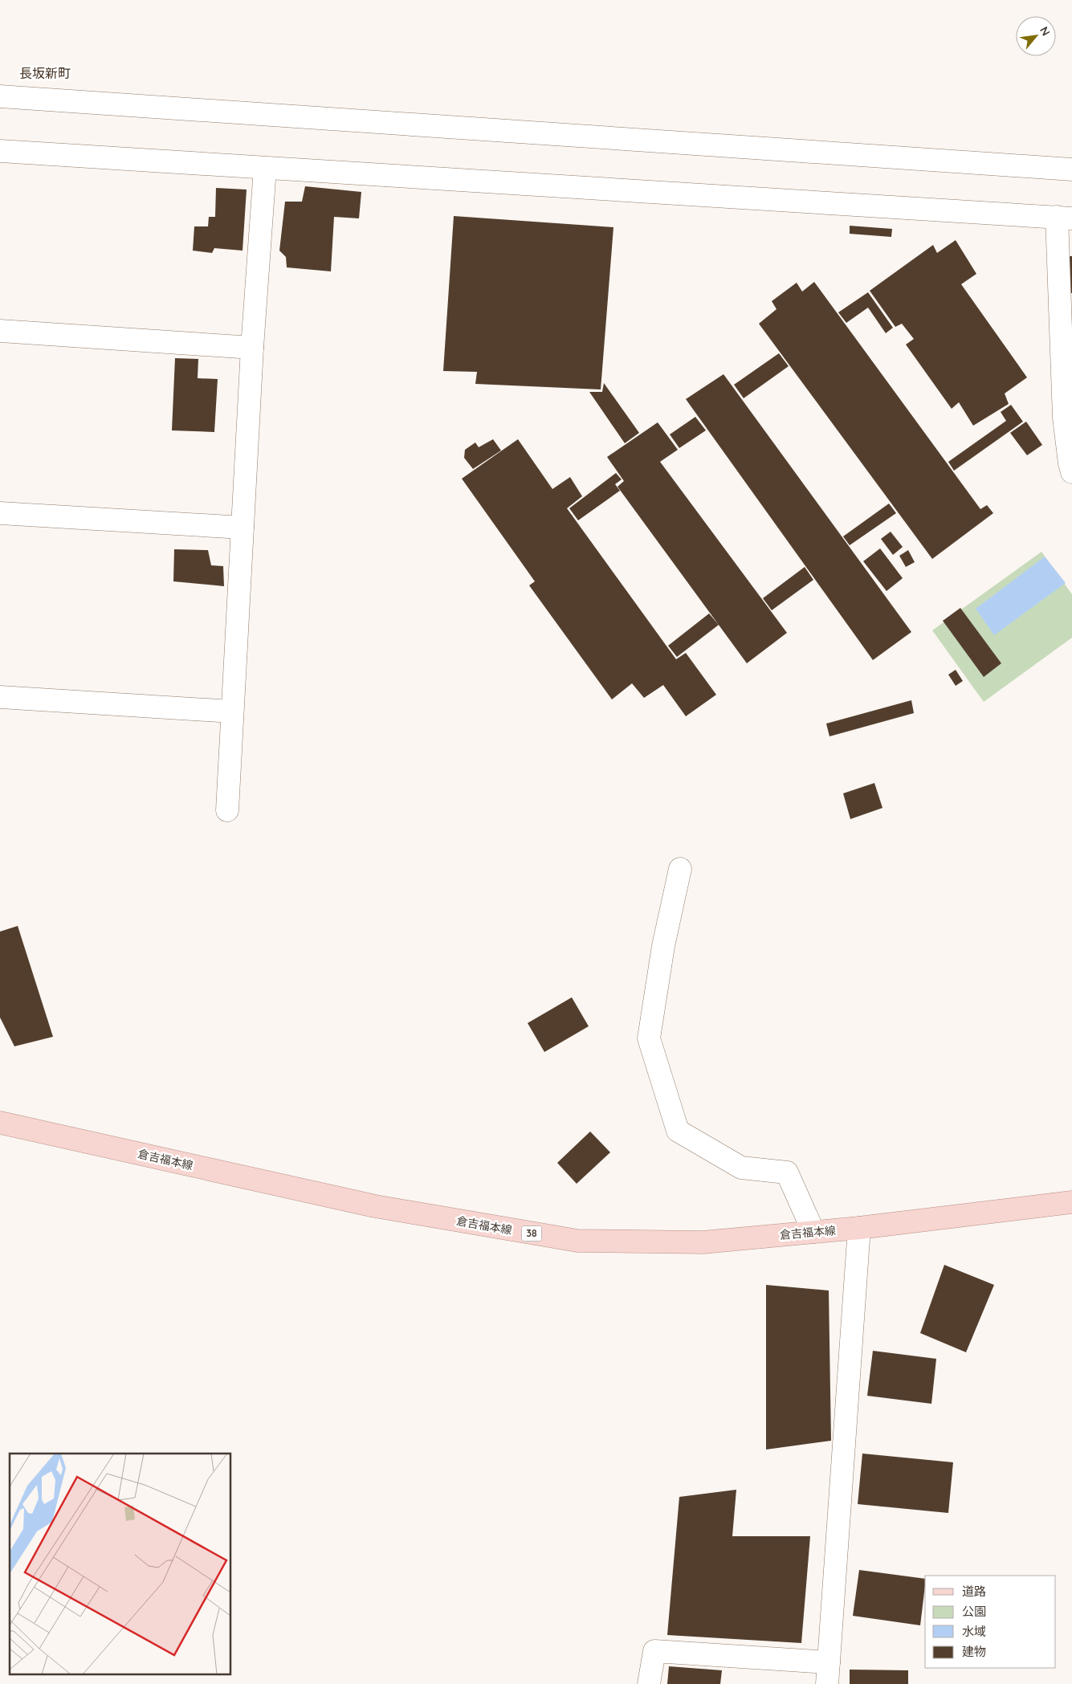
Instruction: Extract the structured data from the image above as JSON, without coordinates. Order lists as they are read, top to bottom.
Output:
{
  "streets": {
    "main road": ["倉吉福本線", "38"]
  },
  "districts": ["長坂新町"],
  "legend": [
    "道路",
    "公園",
    "水域",
    "建物"
  ],
  "north": "top right"
}
